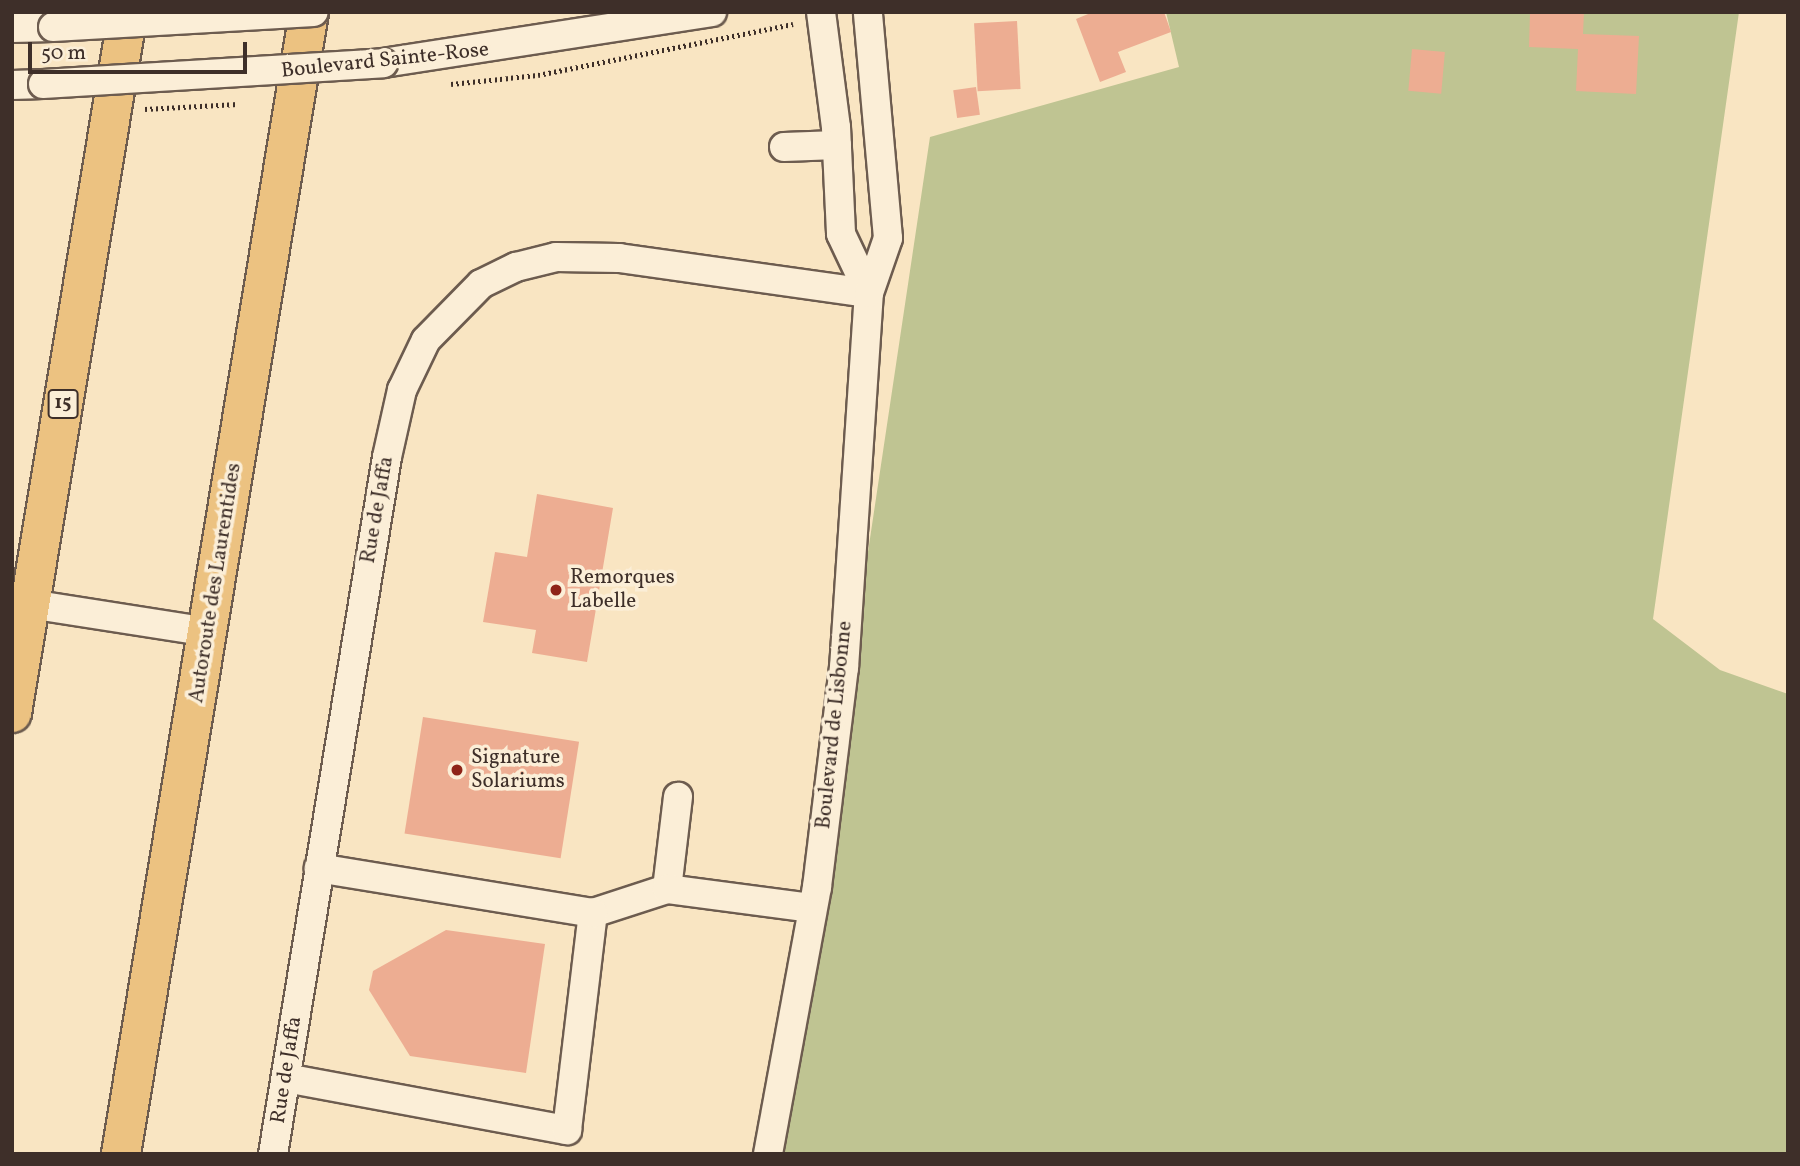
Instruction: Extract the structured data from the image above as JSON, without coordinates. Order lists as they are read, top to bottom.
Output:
{
  "streets": {
    "highway": ["15", "Autoroute des Laurentides"],
    "street": ["Boulevard Sainte-Rose", "Rue de Jaffa", "Boulevard de Lisbonne"]
  },
  "crossings": [
    ["Rue de Jaffa", "Boulevard de Lisbonne"]
  ],
  "places": ["Remorques Labelle", "Signature Solariums"],
  "scale_bar": "50 m"
}
